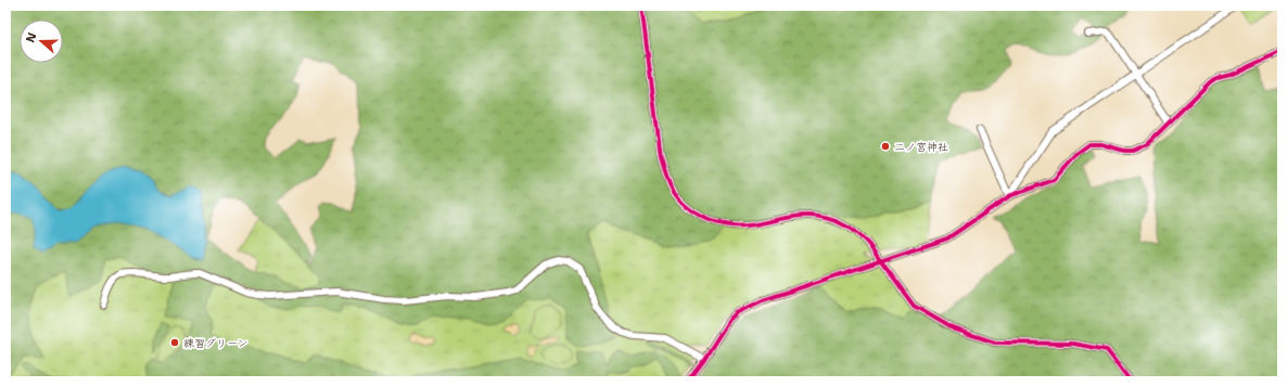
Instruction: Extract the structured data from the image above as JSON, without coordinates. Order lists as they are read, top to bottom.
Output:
{
  "places": ["二ノ宮神社", "練習グリーン"],
  "north": "left"
}
